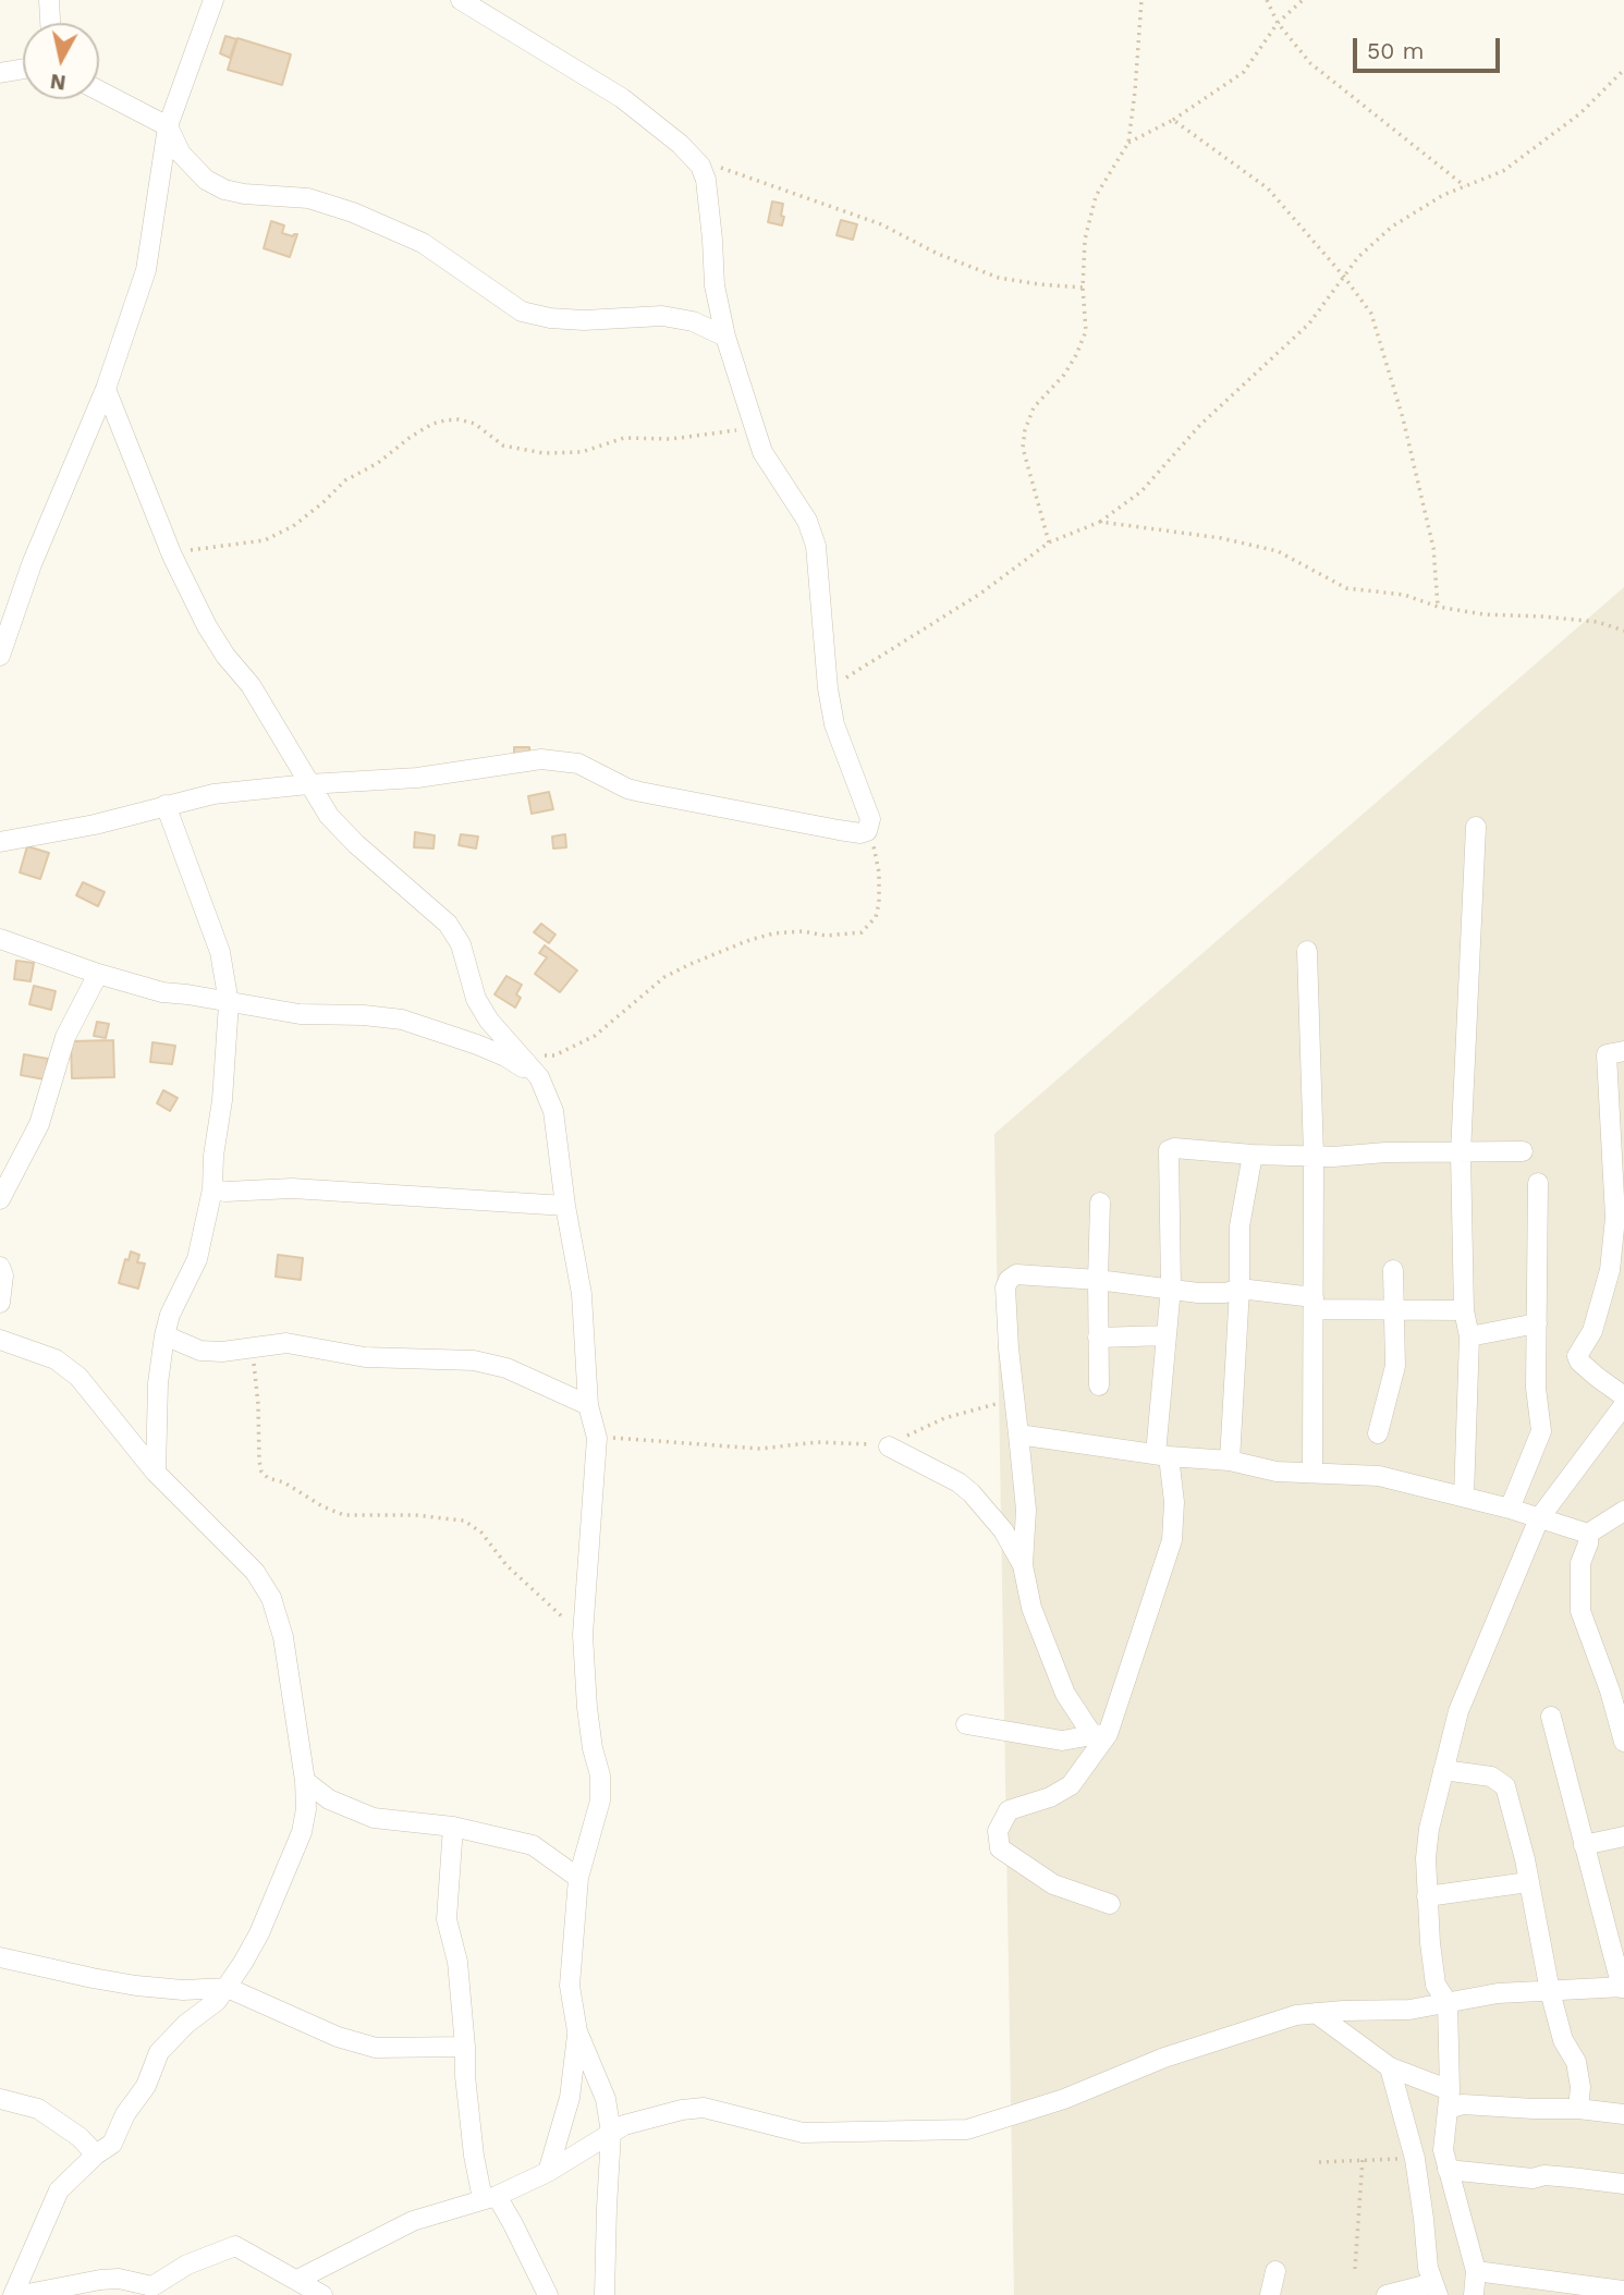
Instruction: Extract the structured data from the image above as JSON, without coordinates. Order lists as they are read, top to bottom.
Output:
{
  "scale_bar": "50 m",
  "north": "bottom"
}
